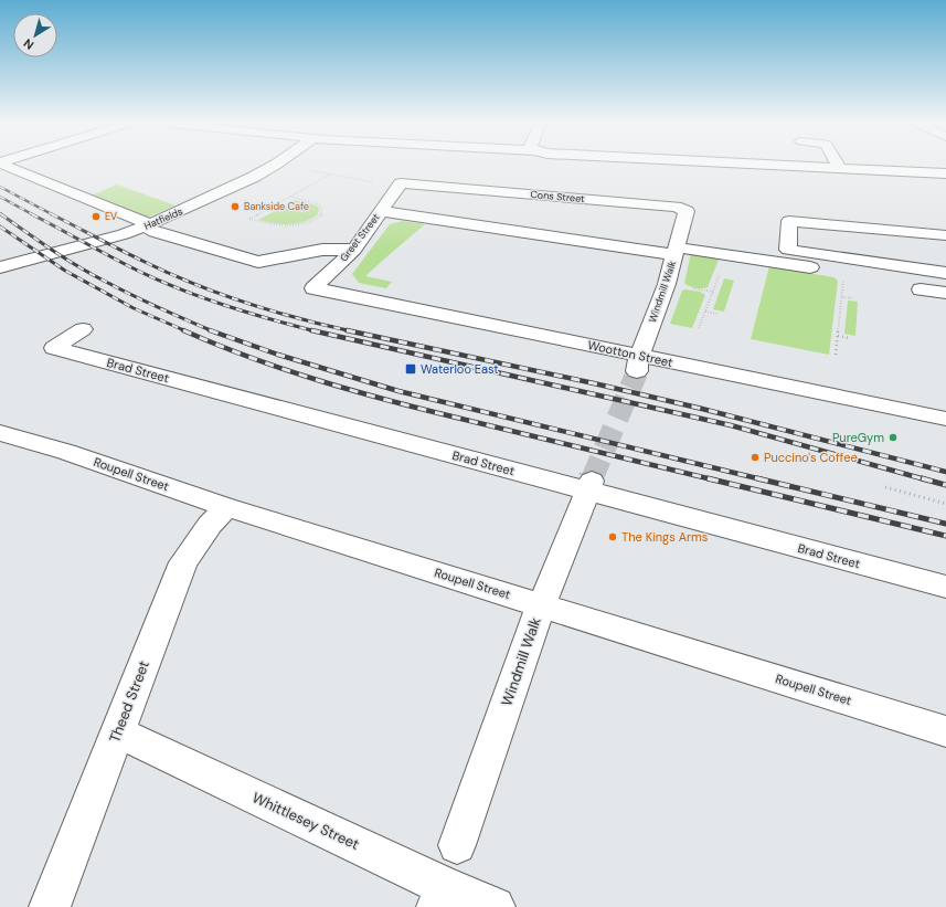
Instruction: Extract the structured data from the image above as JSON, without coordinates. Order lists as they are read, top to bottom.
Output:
{
  "streets": {
    "street": [
      "Cons Street",
      "Hatfields",
      "Greet Street",
      "Windmill Walk",
      "Wootton Street",
      "Brad Street",
      "Roupell Street",
      "Theed Street",
      "Whittlesey Street"
    ]
  },
  "crossings": [
    ["Cons Street", "Greet Street"],
    ["Cons Street", "Windmill Walk"],
    ["Greet Street", "Wootton Street"],
    ["Windmill Walk", "Wootton Street"],
    ["Windmill Walk", "Brad Street"],
    ["Windmill Walk", "Roupell Street"],
    ["Roupell Street", "Theed Street"],
    ["Theed Street", "Whittlesey Street"]
  ],
  "places": {
    "other": [
      "Bankside Cafe",
      "EV",
      "PureGym",
      "Puccino's Coffee",
      "The Kings Arms"
    ],
    "transit": ["Waterloo East"]
  },
  "north": "bottom left"
}
